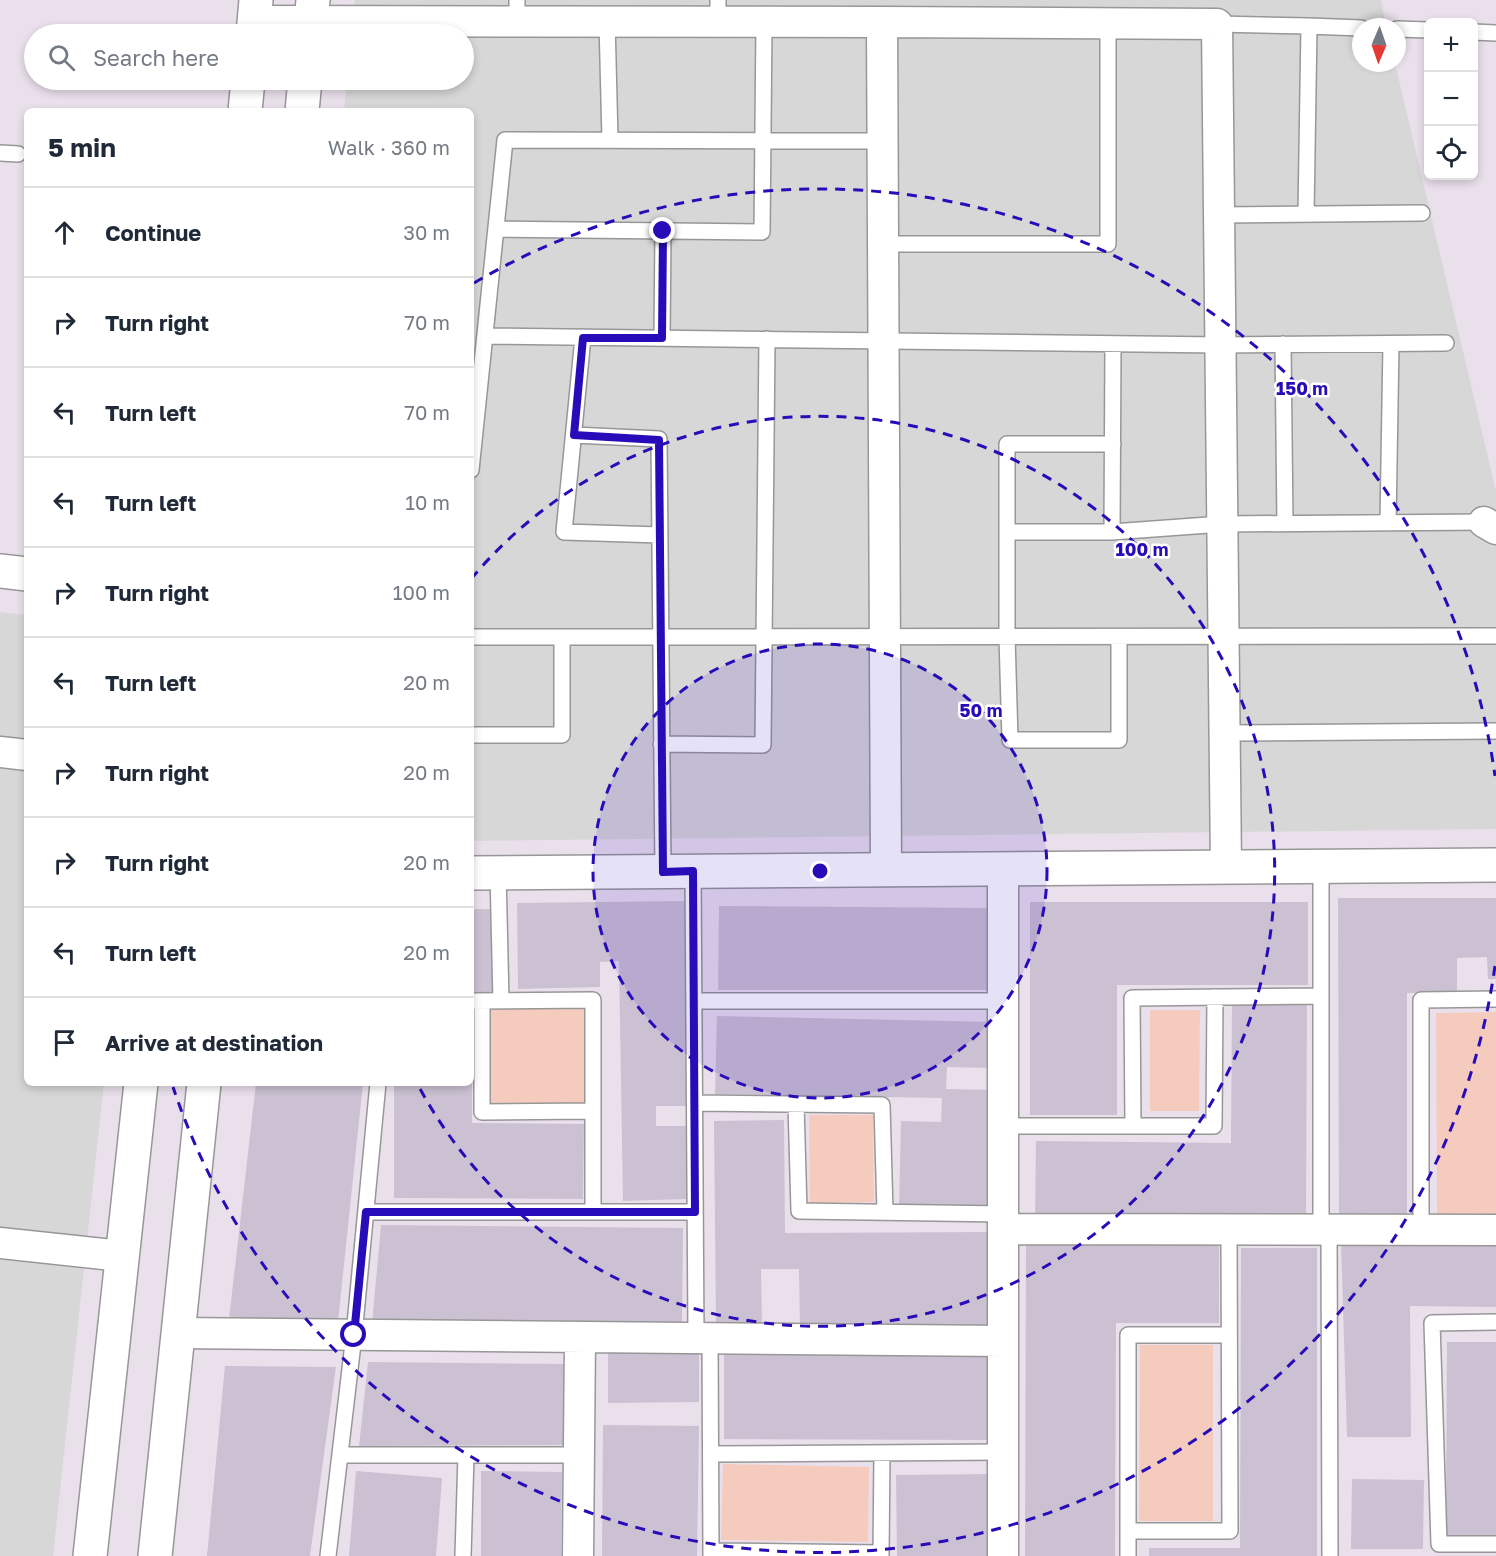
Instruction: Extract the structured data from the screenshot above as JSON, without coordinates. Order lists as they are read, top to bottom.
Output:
{
  "north": "bottom",
  "page": {
    "map_buttons": ["+", "−"],
    "search": "Search here",
    "heading": ["5 min", "Walk · 360 m"],
    "list": [
      ["Continue", "30 m"],
      ["Turn right", "70 m"],
      ["Turn left", "70 m"],
      ["Turn left", "10 m"],
      ["Turn right", "100 m"],
      ["Turn left", "20 m"],
      ["Turn right", "20 m"],
      ["Turn right", "20 m"],
      ["Turn left", "20 m"],
      "Arrive at destination"
    ]
  },
  "rings": ["150 m", "100 m", "50 m"]
}
